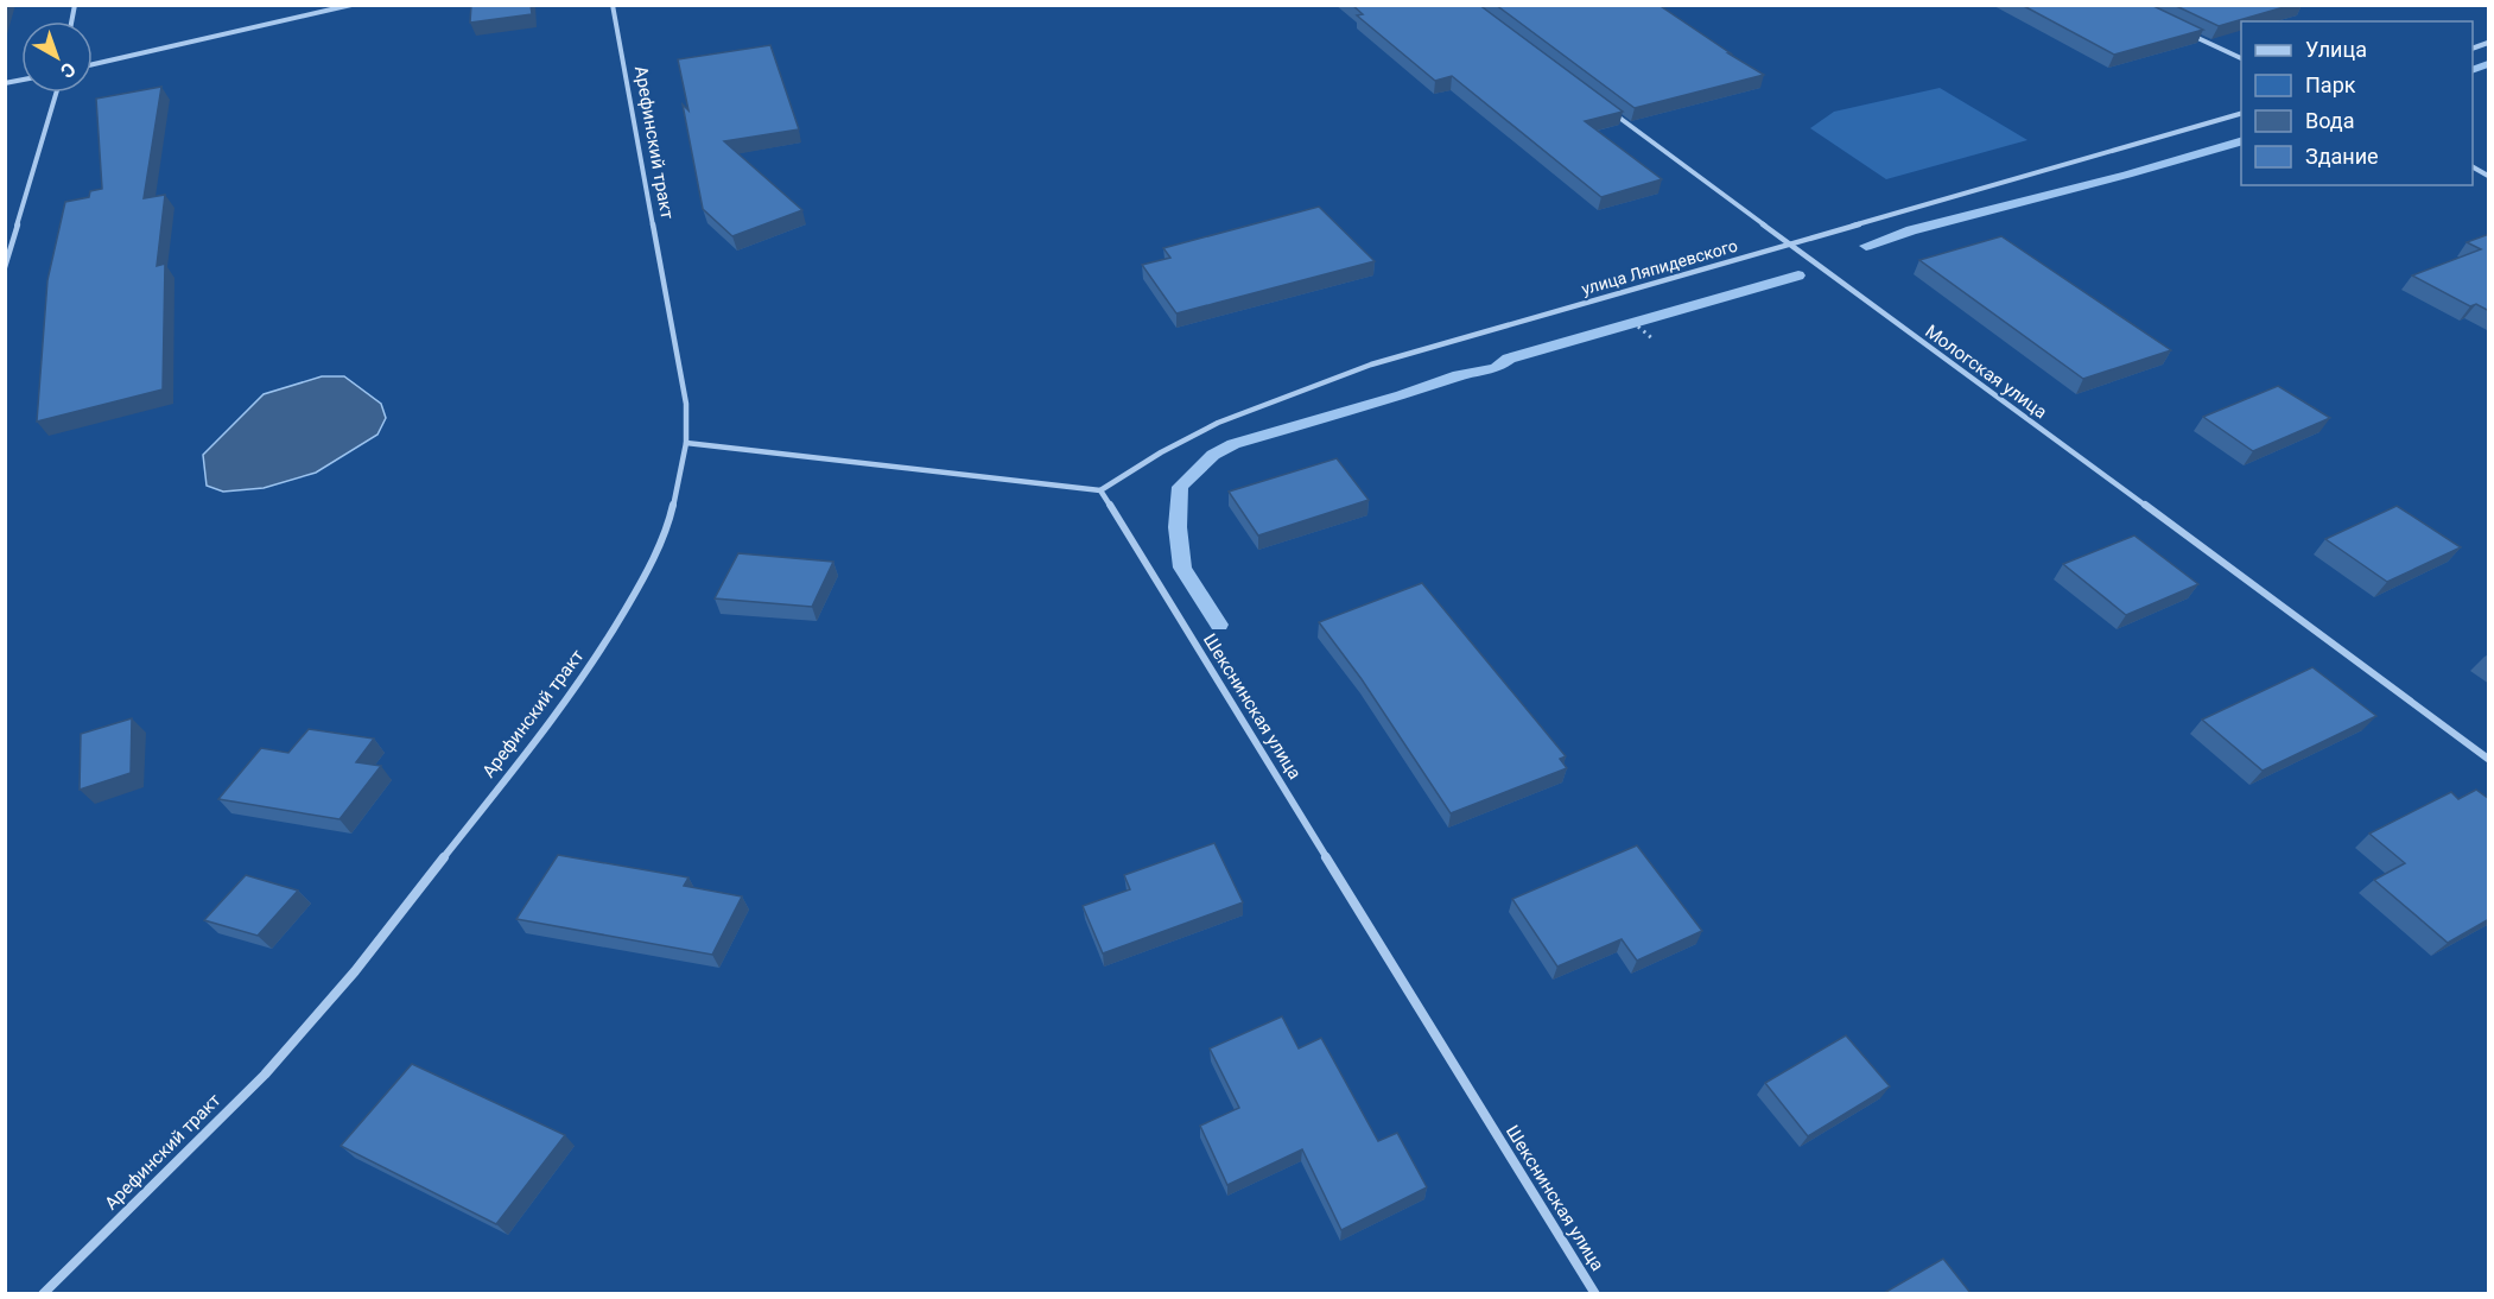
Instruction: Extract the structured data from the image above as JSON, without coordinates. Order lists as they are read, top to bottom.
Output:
{
  "streets": {
    "street": [
      "Арефинский тракт",
      "улица Ляпидевского",
      "Мологская улица",
      "Шекснинская улица"
    ]
  },
  "crossings": [
    ["улица Ляпидевского", "Мологская улица"],
    ["улица Ляпидевского", "Шекснинская улица"]
  ],
  "legend": [
    "Улица",
    "Парк",
    "Вода",
    "Здание"
  ],
  "north": "bottom right"
}
